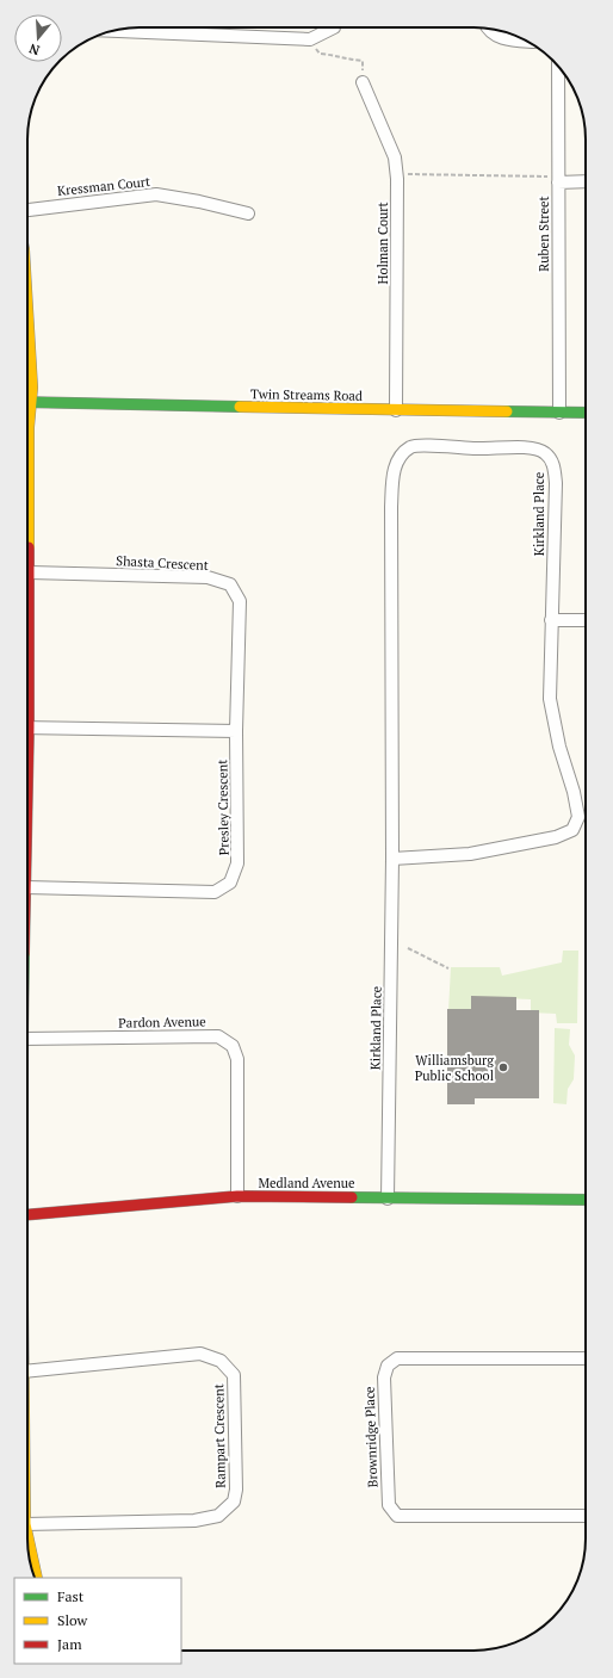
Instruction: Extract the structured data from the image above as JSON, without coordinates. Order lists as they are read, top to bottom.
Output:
{
  "streets": {
    "street": [
      "Kressman Court",
      "Ruben Street",
      "Holman Court",
      "Twin Streams Road",
      "Kirkland Place",
      "Shasta Crescent",
      "Presley Crescent",
      "Pardon Avenue",
      "Medland Avenue",
      "Rampart Crescent",
      "Brownridge Place"
    ]
  },
  "crossings": [
    ["Ruben Street", "Twin Streams Road"],
    ["Holman Court", "Twin Streams Road"],
    ["Kirkland Place", "Medland Avenue"],
    ["Shasta Crescent", "Presley Crescent"],
    ["Pardon Avenue", "Medland Avenue"]
  ],
  "places": ["Williamsburg Public School"],
  "legend": ["Fast", "Slow", "Jam"],
  "north": "bottom"
}
